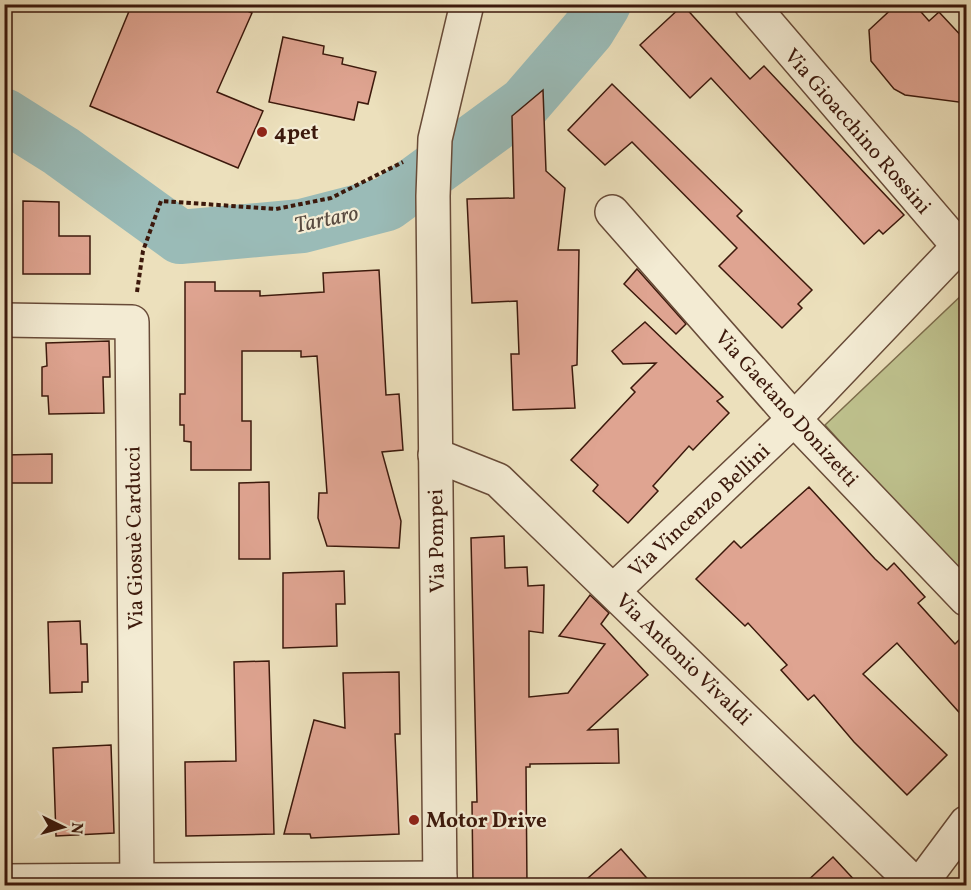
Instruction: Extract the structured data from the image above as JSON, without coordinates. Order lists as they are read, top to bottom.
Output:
{
  "streets": {
    "street": [
      "Via Gioacchino Rossini",
      "Via Gaetano Donizetti",
      "Via Vincenzo Bellini",
      "Via Giosuè Carducci",
      "Via Pompei",
      "Via Antonio Vivaldi"
    ]
  },
  "crossings": [
    ["Via Gioacchino Rossini", "Via Vincenzo Bellini"],
    ["Via Gaetano Donizetti", "Via Vincenzo Bellini"],
    ["Via Vincenzo Bellini", "Via Antonio Vivaldi"],
    ["Via Pompei", "Via Antonio Vivaldi"]
  ],
  "water": ["Tartaro"],
  "places": ["4pet", "Motor Drive"],
  "north": "right"
}
